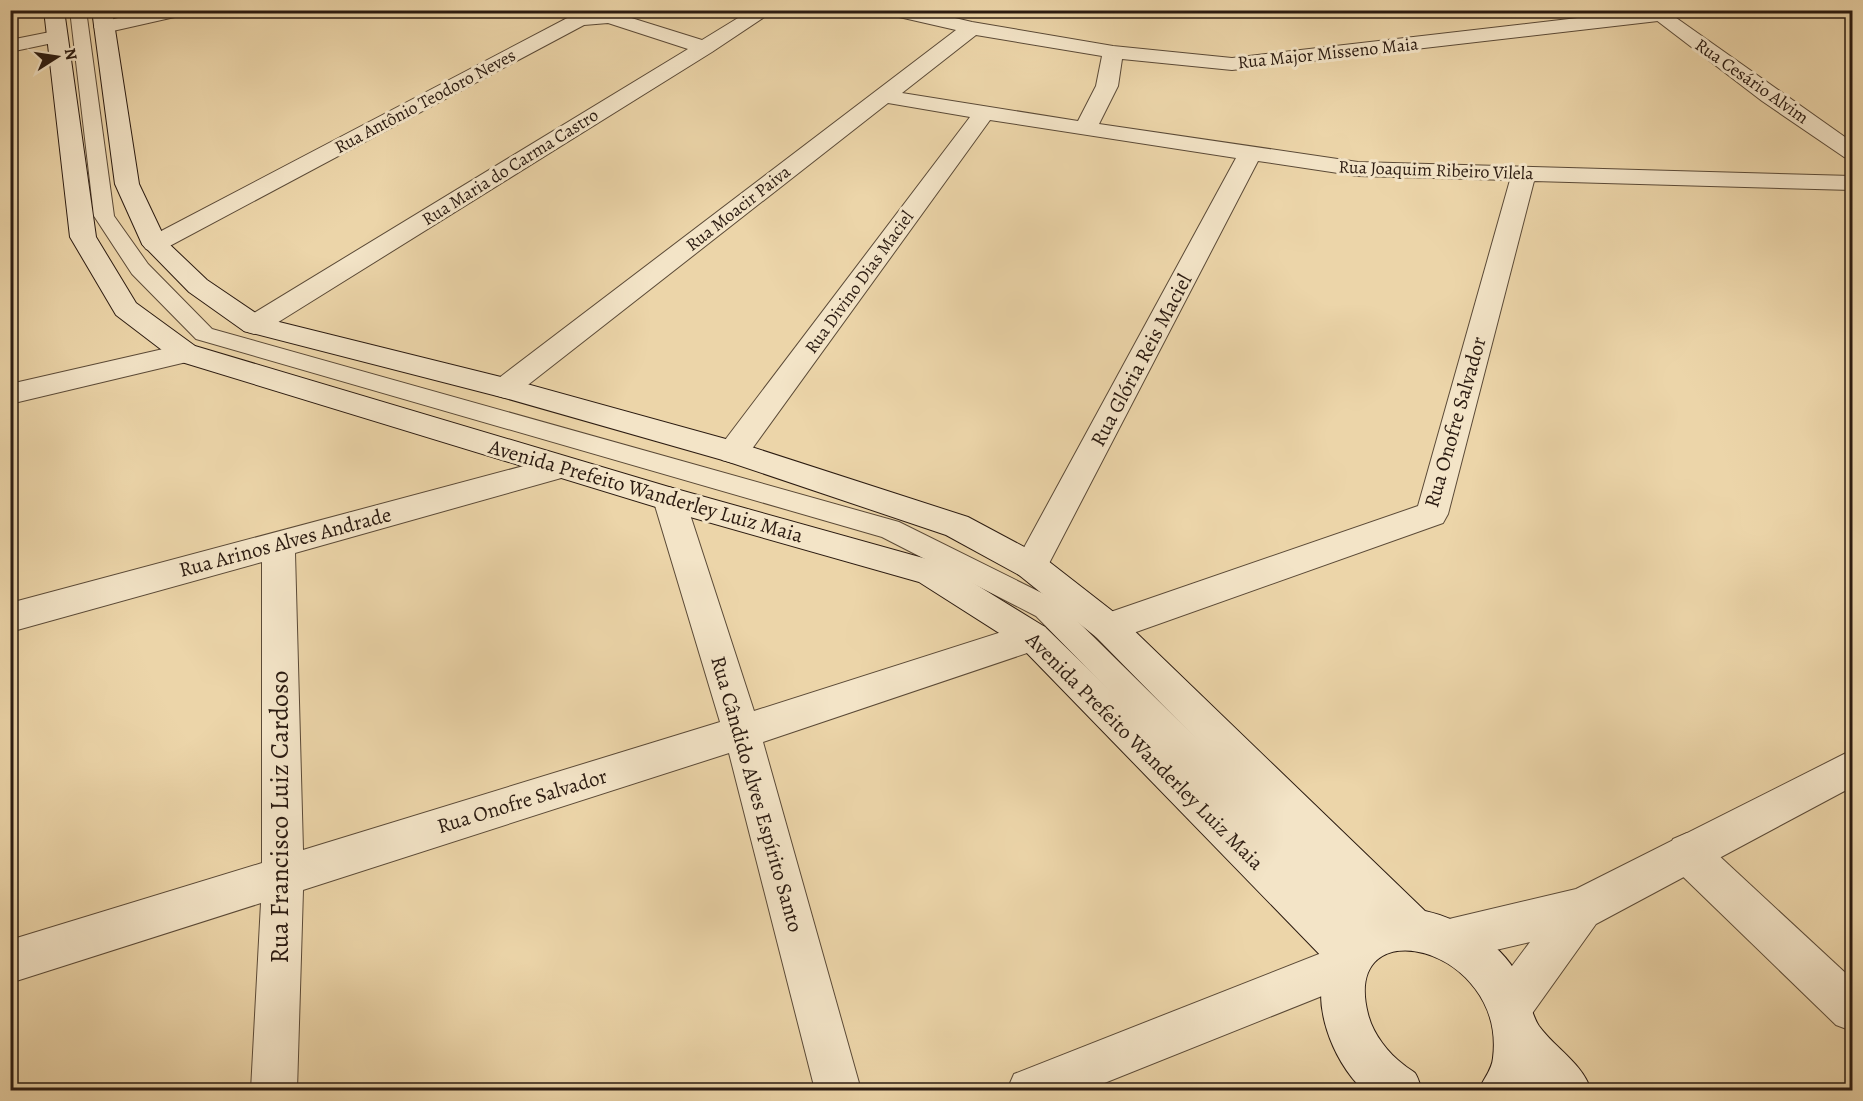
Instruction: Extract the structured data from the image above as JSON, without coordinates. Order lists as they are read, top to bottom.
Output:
{
  "streets": {
    "street": [
      "Rua Major Misseno Maia",
      "Rua Cesário Alvim",
      "Rua Antônio Teodoro Neves",
      "Rua Maria do Carma Castro",
      "Rua Joaquim Ribeiro Vilela",
      "Rua Moacir Paiva",
      "Rua Divino Dias Maciel",
      "Rua Glória Reis Maciel",
      "Rua Onofre Salvador",
      "Avenida Prefeito Wanderley Luiz Maia",
      "Rua Arinos Alves Andrade",
      "Rua Cândido Alves Espírito Santo",
      "Rua Francisco Luiz Cardoso"
    ]
  },
  "crossings": [
    ["Rua Major Misseno Maia", "Rua Cesário Alvim"],
    ["Rua Major Misseno Maia", "Rua Moacir Paiva"],
    ["Rua Antônio Teodoro Neves", "Rua Maria do Carma Castro"],
    ["Rua Joaquim Ribeiro Vilela", "Rua Moacir Paiva"],
    ["Rua Joaquim Ribeiro Vilela", "Rua Divino Dias Maciel"],
    ["Rua Joaquim Ribeiro Vilela", "Rua Glória Reis Maciel"],
    ["Rua Joaquim Ribeiro Vilela", "Rua Onofre Salvador"],
    ["Rua Onofre Salvador", "Avenida Prefeito Wanderley Luiz Maia"],
    ["Rua Onofre Salvador", "Rua Cândido Alves Espírito Santo"],
    ["Rua Onofre Salvador", "Rua Francisco Luiz Cardoso"],
    ["Avenida Prefeito Wanderley Luiz Maia", "Rua Arinos Alves Andrade"],
    ["Avenida Prefeito Wanderley Luiz Maia", "Rua Cândido Alves Espírito Santo"],
    ["Rua Arinos Alves Andrade", "Rua Francisco Luiz Cardoso"]
  ],
  "north": "right"
}
